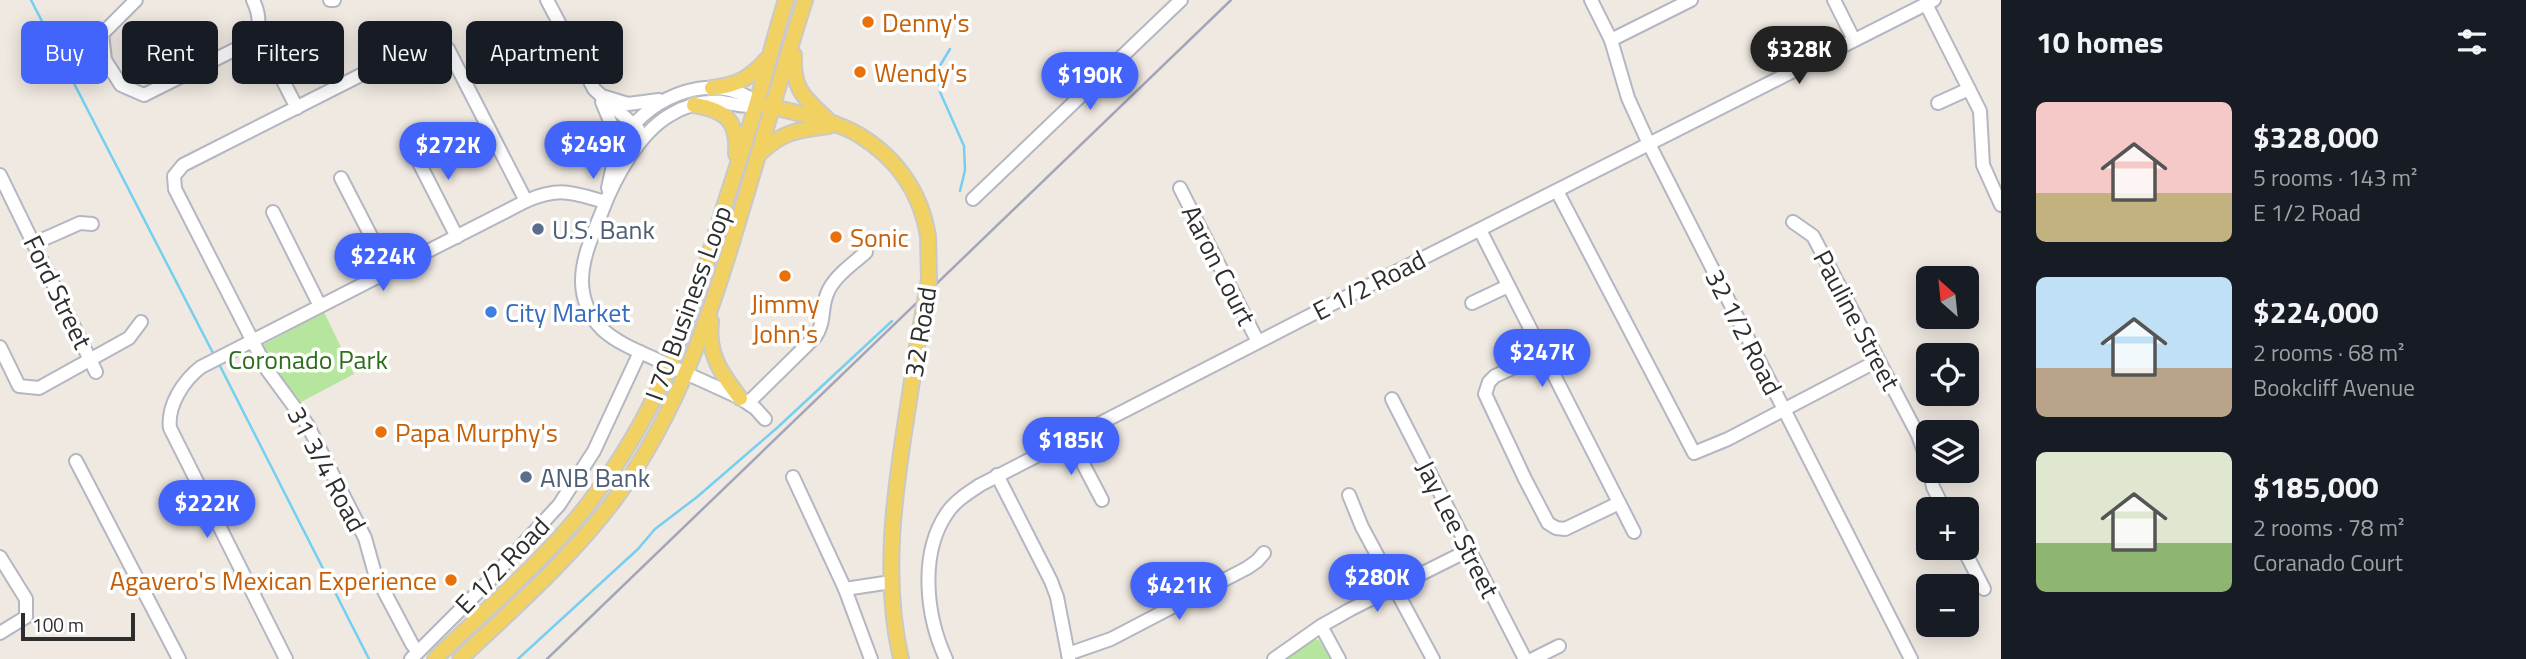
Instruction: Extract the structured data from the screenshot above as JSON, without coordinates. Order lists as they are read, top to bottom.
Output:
{
  "streets": {
    "main road": ["I 70 Business Loop", "32 Road"],
    "street": [
      "Aaron Court",
      "E 1/2 Road",
      "Ford Street",
      "Pauline Street",
      "32 1/2 Road",
      "31 3/4 Road",
      "Jay Lee Street"
    ]
  },
  "crossings": [
    ["Aaron Court", "E 1/2 Road"],
    ["E 1/2 Road", "32 Road"],
    ["E 1/2 Road", "32 1/2 Road"],
    ["E 1/2 Road", "31 3/4 Road"],
    ["I 70 Business Loop", "32 Road"]
  ],
  "parks": ["Coronado Park"],
  "places": [
    "Denny's",
    "Wendy's",
    "U.S. Bank",
    "Sonic",
    "Jimmy John's",
    "City Market",
    "Papa Murphy's",
    "ANB Bank",
    "Agavero's Mexican Experience"
  ],
  "scale_bar": "100 m",
  "north": "top left",
  "page": {
    "heading": "10 homes",
    "chip": [
      "Buy",
      "Rent",
      "Filters",
      "New",
      "Apartment"
    ],
    "price": [
      "$328K",
      "$190K",
      "$249K",
      "$272K",
      "$224K",
      "$247K",
      "$185K",
      "$222K",
      "$280K",
      "$421K"
    ],
    "list": [
      {
        "name": "$328,000",
        "note": "5 rooms · 143 m² · E 1/2 Road"
      },
      {
        "name": "$224,000",
        "note": "2 rooms · 68 m² · Bookcliff Avenue"
      },
      {
        "name": "$185,000",
        "note": "2 rooms · 78 m² · Coranado Court"
      }
    ],
    "map_buttons": ["+", "−"],
    "scale": "100 m"
  }
}
